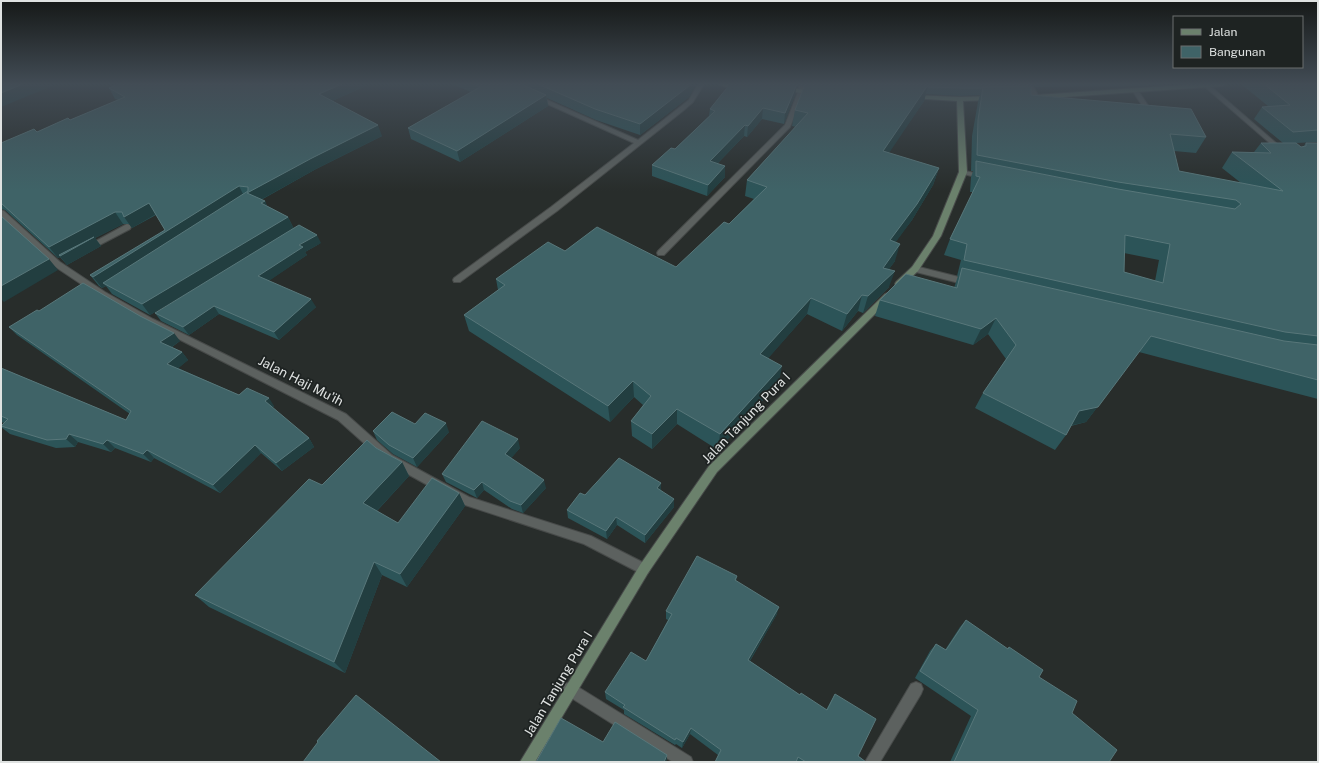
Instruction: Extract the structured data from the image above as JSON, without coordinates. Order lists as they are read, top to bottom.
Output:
{
  "streets": {
    "street": ["Jalan Haji Mu'ih", "Jalan Tanjung Pura I"]
  },
  "crossings": [
    ["Jalan Haji Mu'ih", "Jalan Tanjung Pura I"]
  ],
  "legend": ["Jalan", "Bangunan"]
}
